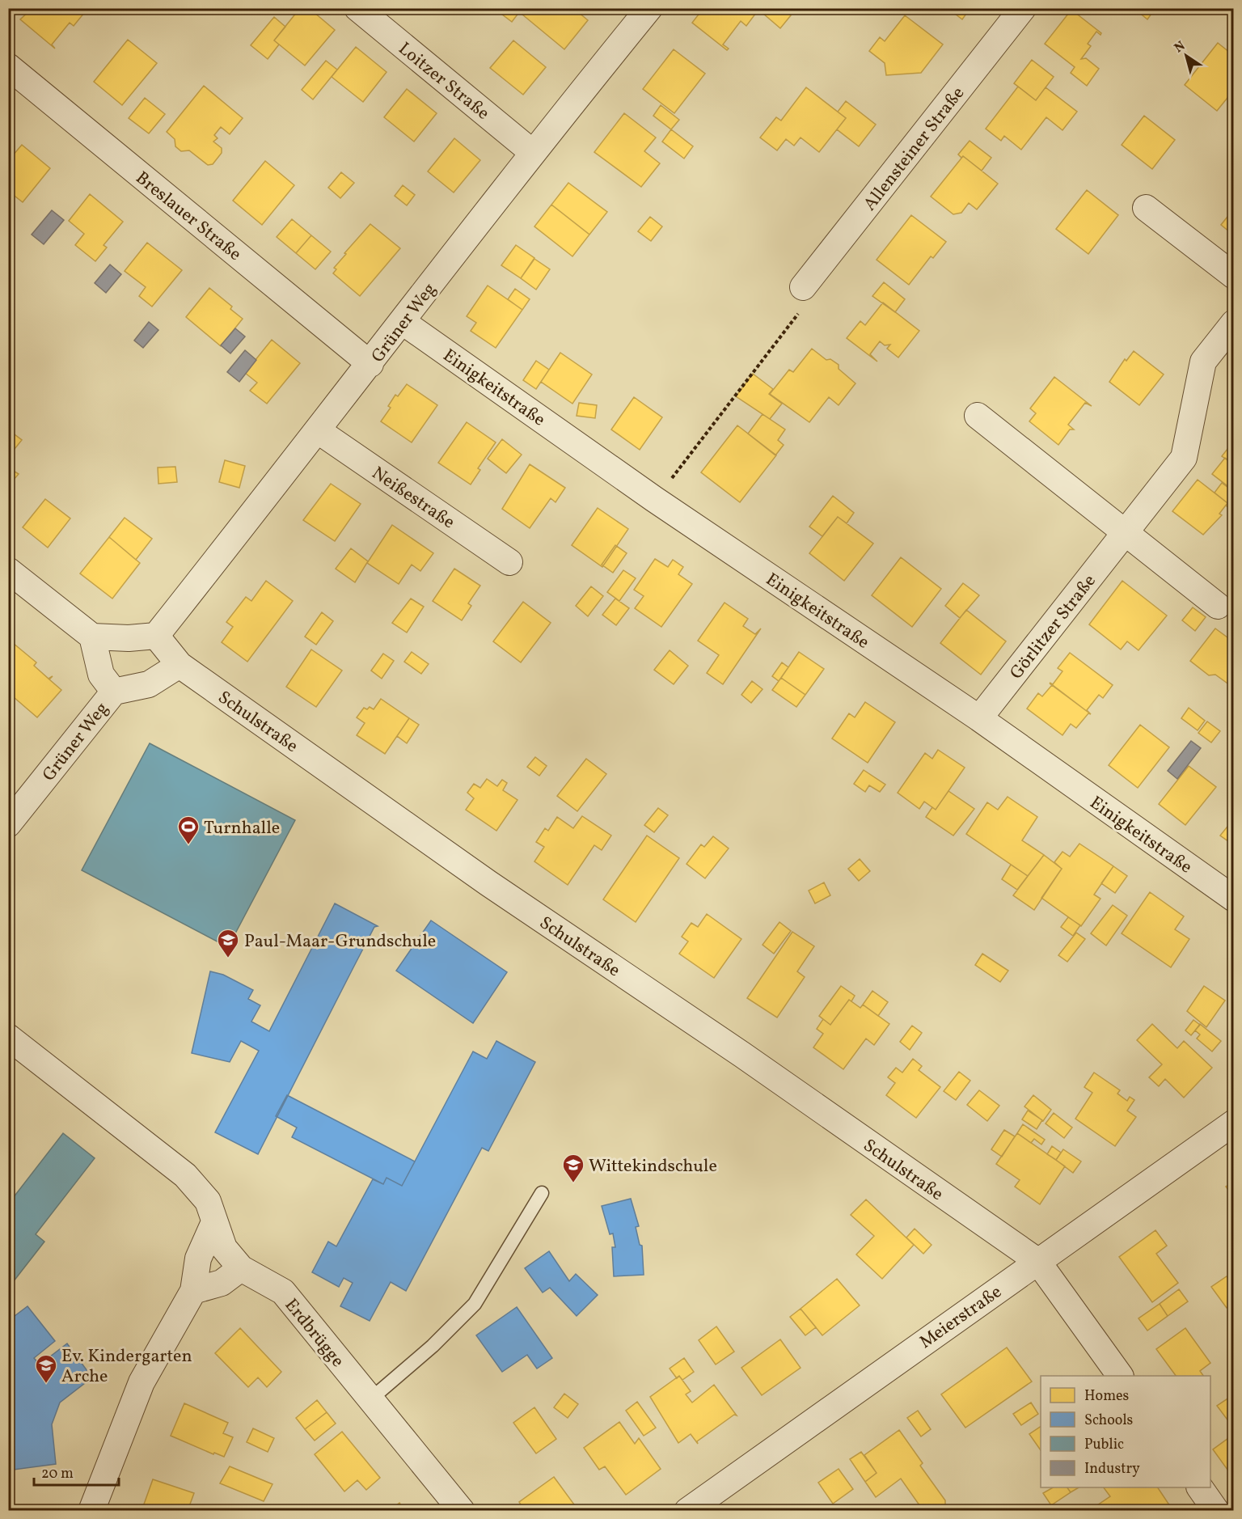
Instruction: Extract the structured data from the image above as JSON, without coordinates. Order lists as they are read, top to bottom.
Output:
{
  "streets": {
    "street": [
      "Loitzer Straße",
      "Allensteiner Straße",
      "Breslauer Straße",
      "Grüner Weg",
      "Einigkeitstraße",
      "Neißestraße",
      "Görlitzer Straße",
      "Schulstraße",
      "Meierstraße",
      "Erdbrügge"
    ]
  },
  "crossings": [
    ["Loitzer Straße", "Grüner Weg"],
    ["Breslauer Straße", "Grüner Weg"],
    ["Grüner Weg", "Einigkeitstraße"],
    ["Grüner Weg", "Neißestraße"],
    ["Grüner Weg", "Schulstraße"],
    ["Einigkeitstraße", "Görlitzer Straße"],
    ["Schulstraße", "Meierstraße"]
  ],
  "places": {
    "sports": ["Turnhalle"],
    "school or university": ["Paul-Maar-Grundschule", "Wittekindschule", "Ev. Kindergarten Arche"]
  },
  "legend": [
    "Homes",
    "Schools",
    "Public",
    "Industry"
  ],
  "scale_bar": "20 m",
  "north": "top left"
}
